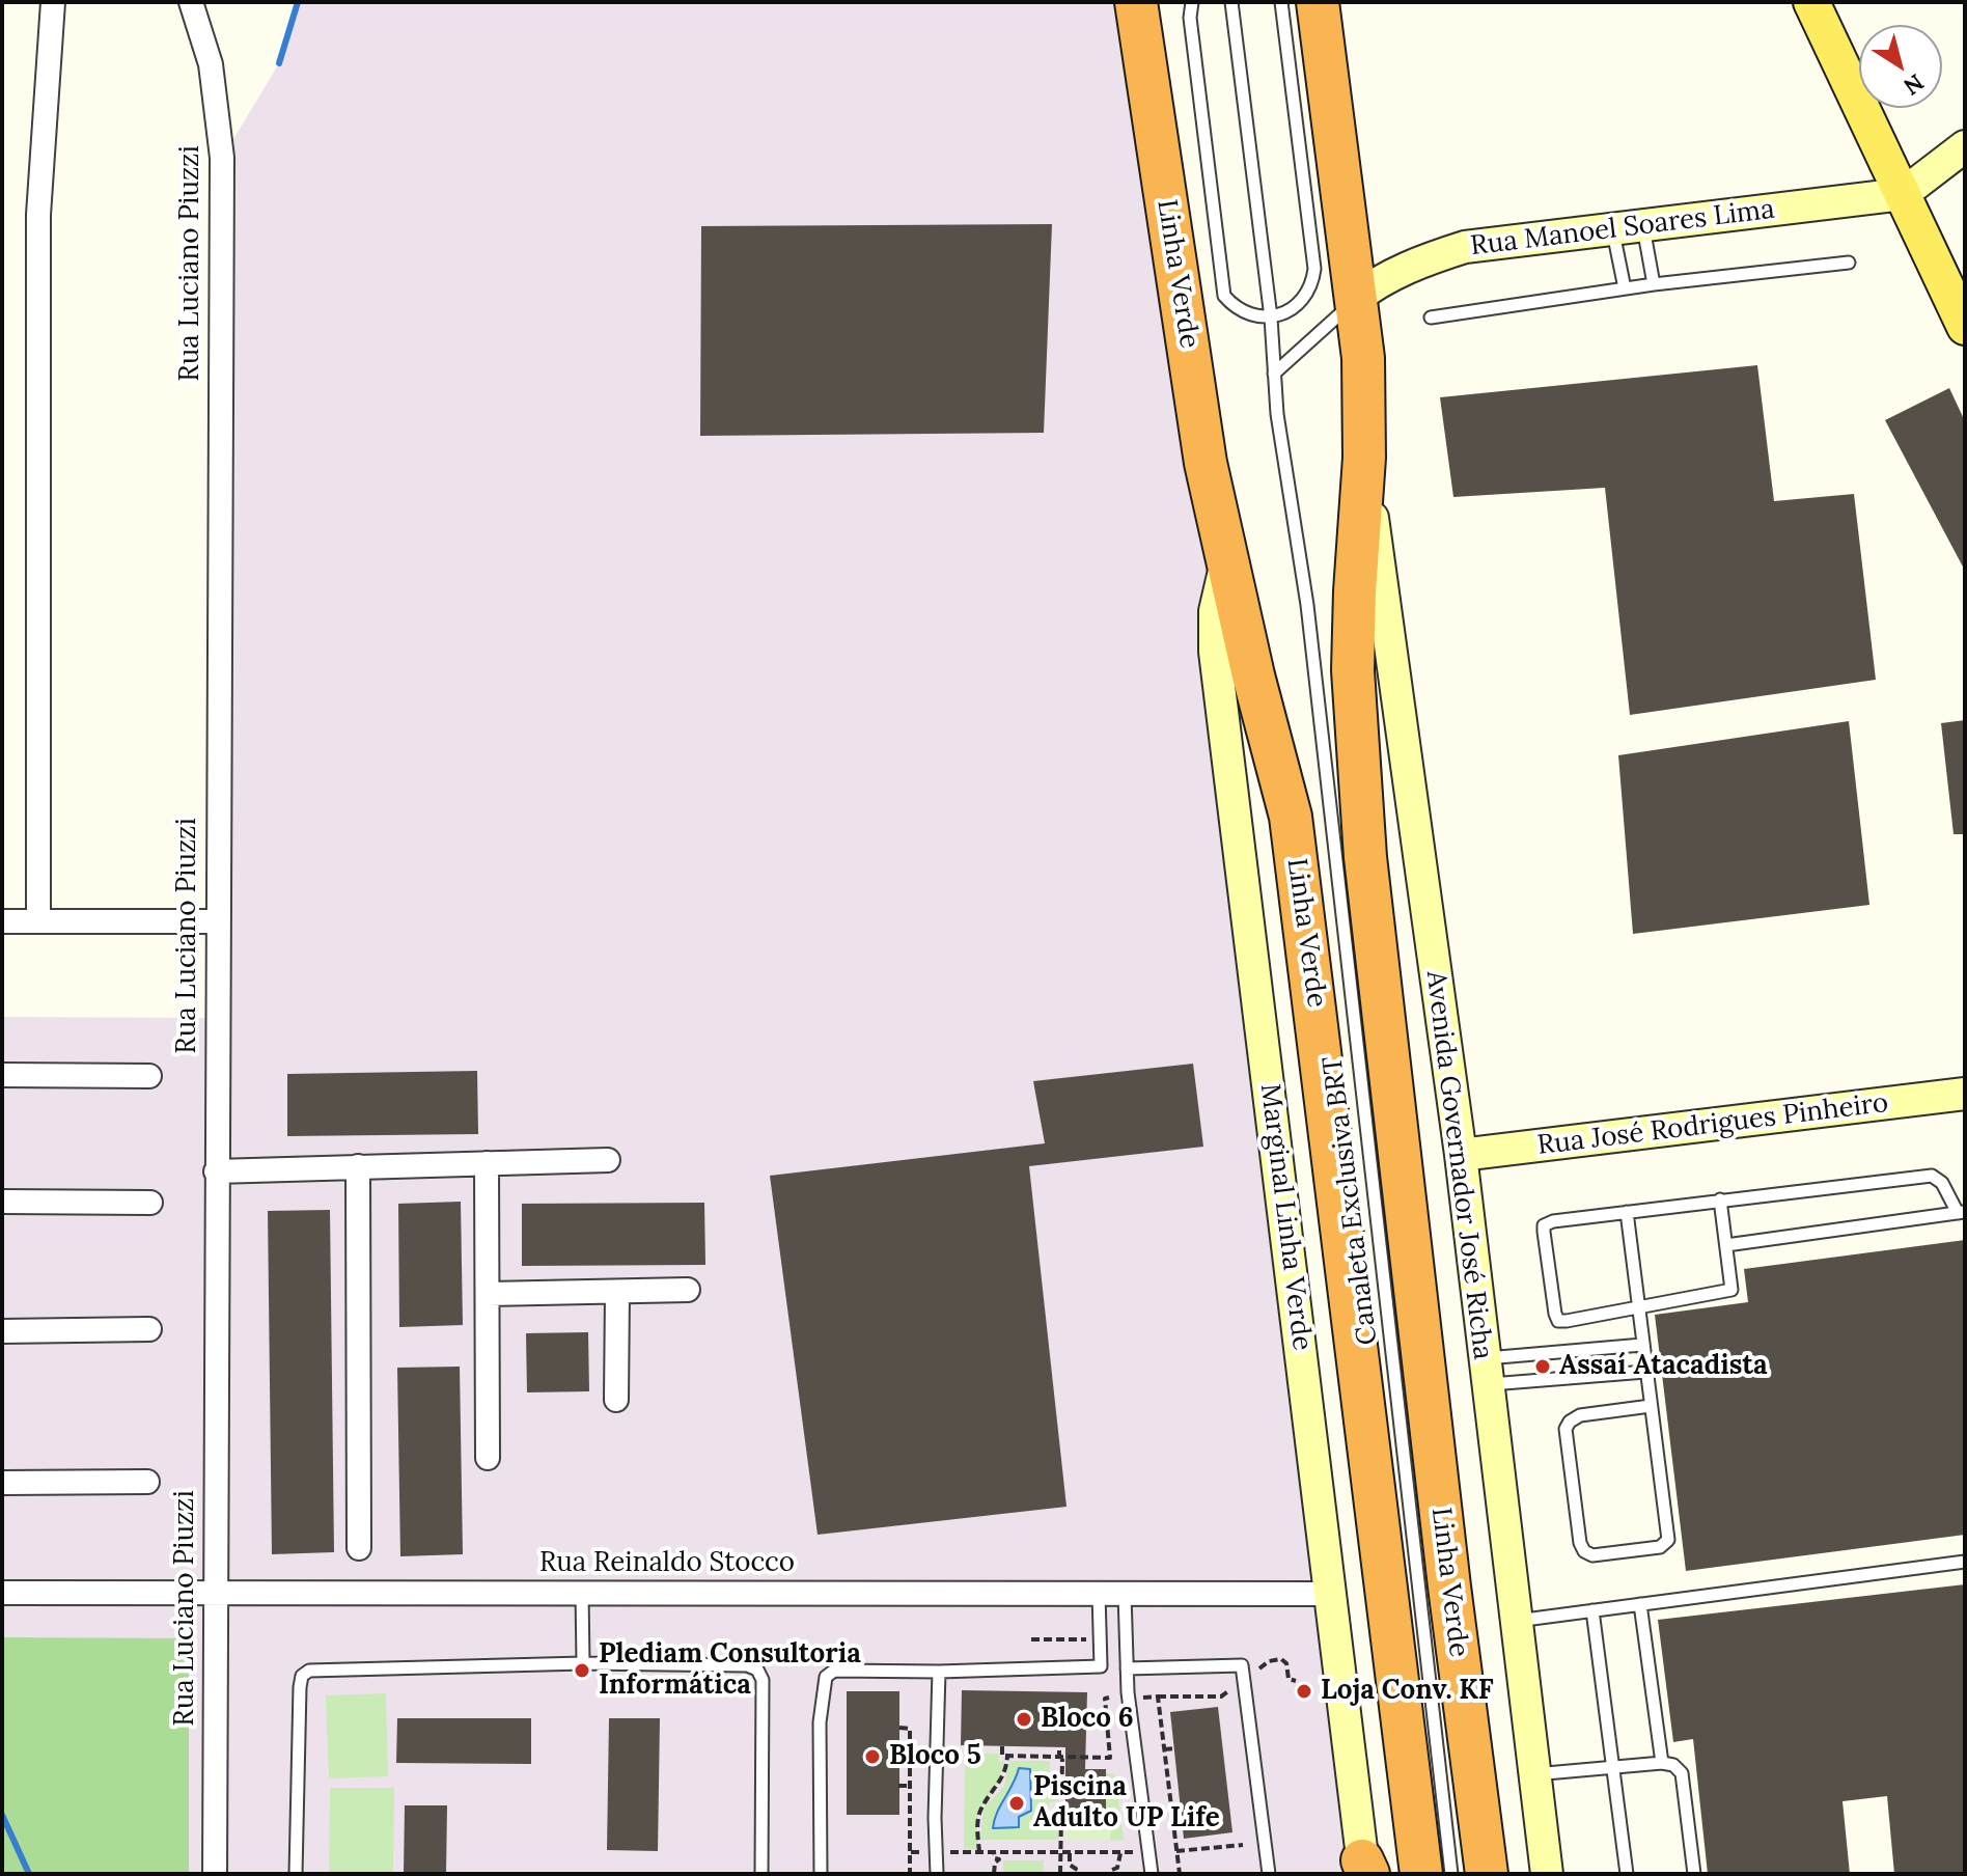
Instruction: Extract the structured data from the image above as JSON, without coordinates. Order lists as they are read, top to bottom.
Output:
{
  "streets": {
    "highway": ["Linha Verde"],
    "main road": [
      "Rua Manoel Soares Lima",
      "Rua José Rodrigues Pinheiro",
      "Avenida Governador José Richa",
      "Marginal Linha Verde"
    ],
    "street": ["Rua Luciano Piuzzi", "Rua Reinaldo Stocco"],
    "lane": ["Canaleta Exclusiva BRT"]
  },
  "crossings": [
    ["Rua Manoel Soares Lima", "Linha Verde"],
    ["Rua Luciano Piuzzi", "Rua Reinaldo Stocco"],
    ["Linha Verde", "Avenida Governador José Richa"],
    ["Linha Verde", "Marginal Linha Verde"],
    ["Rua José Rodrigues Pinheiro", "Avenida Governador José Richa"],
    ["Marginal Linha Verde", "Rua Reinaldo Stocco"]
  ],
  "places": [
    "Assaí Atacadista",
    "Plediam Consultoria Informática",
    "Loja Conv. KF",
    "Bloco 6",
    "Bloco 5",
    "Piscina Adulto UP Life"
  ],
  "north": "bottom right"
}
